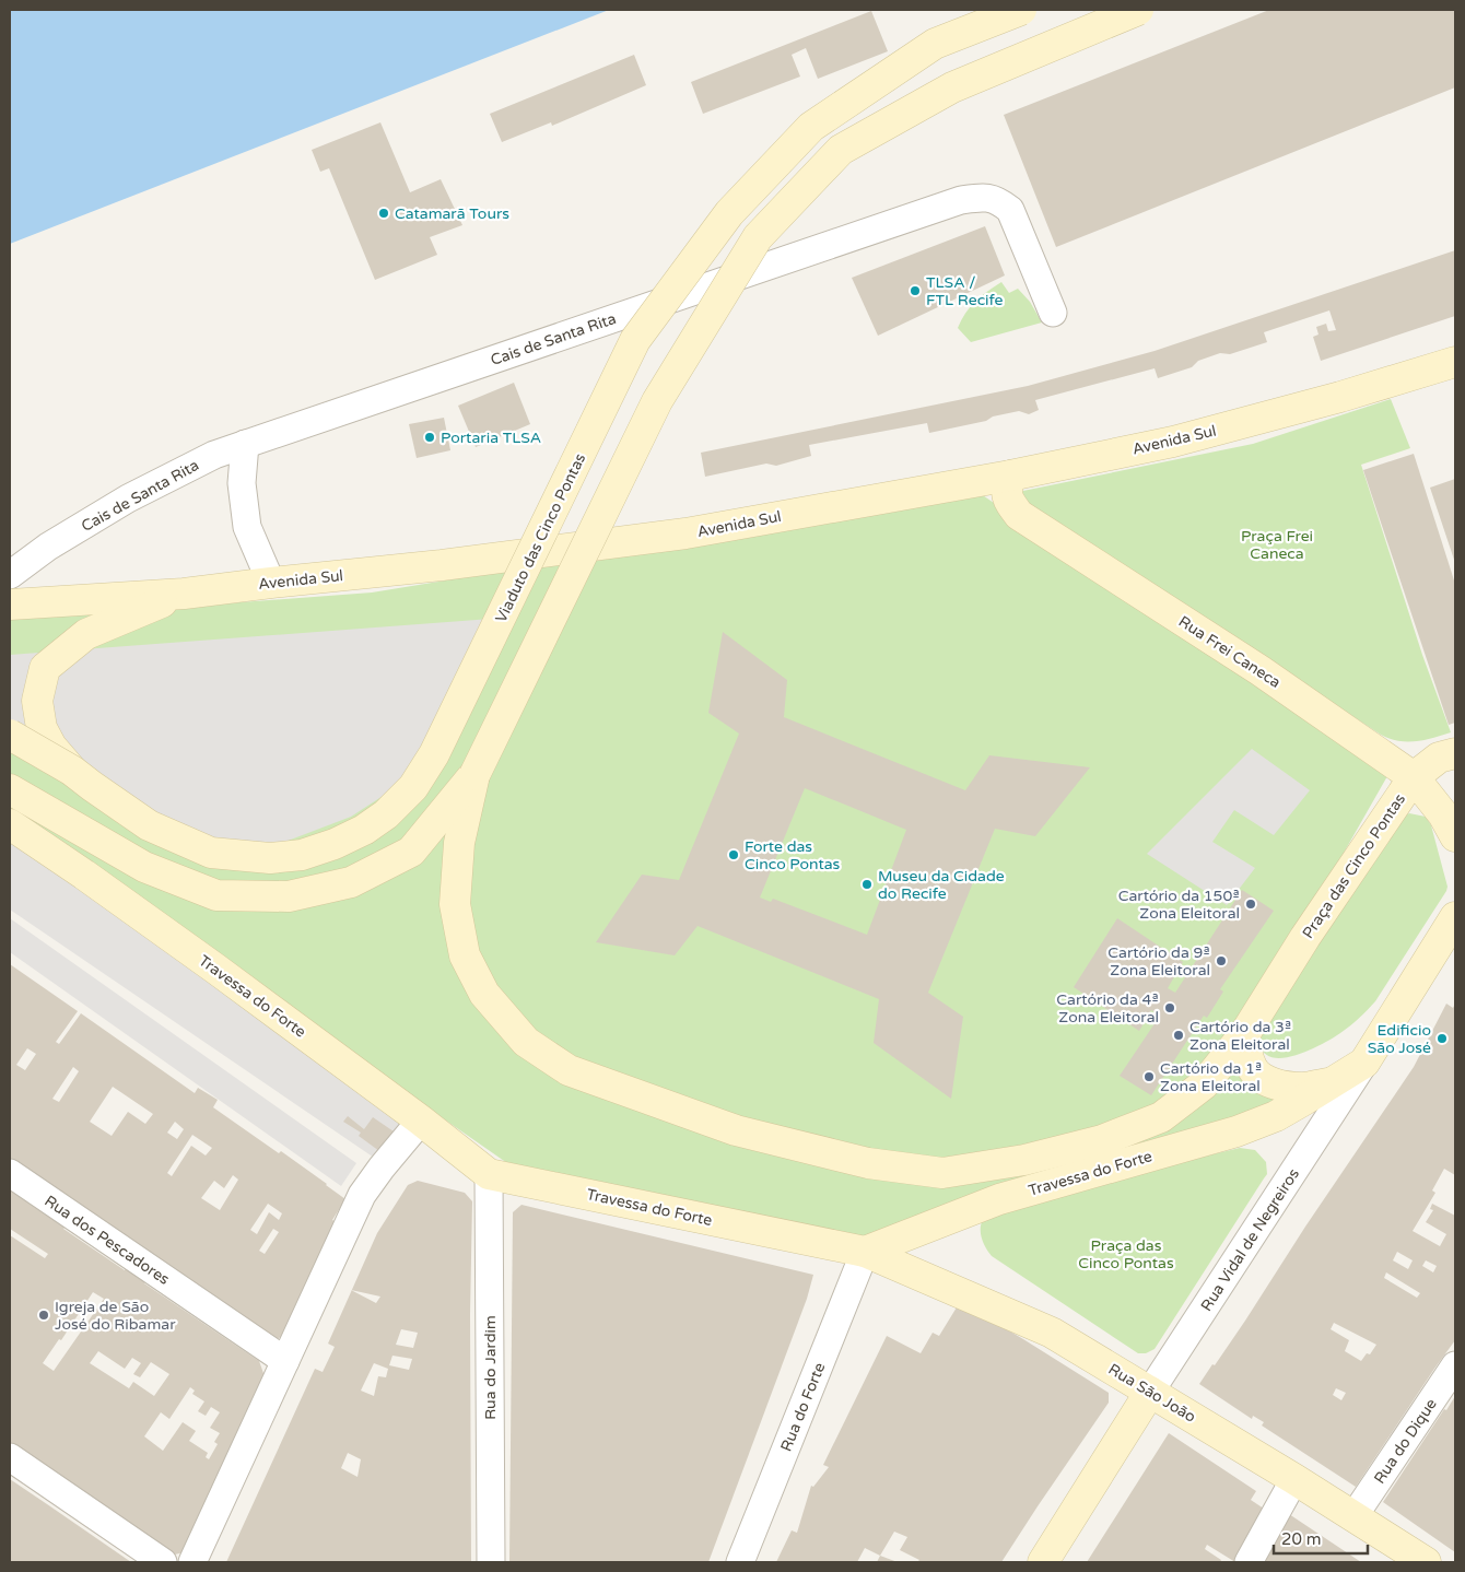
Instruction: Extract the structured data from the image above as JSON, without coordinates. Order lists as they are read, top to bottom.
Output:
{
  "streets": {
    "street": [
      "Cais de Santa Rita",
      "Avenida Sul",
      "Viaduto das Cinco Pontas",
      "Rua Frei Caneca",
      "Praça das Cinco Pontas",
      "Travessa do Forte",
      "Rua dos Pescadores",
      "Rua Vidal de Negreiros",
      "Rua do Jardim",
      "Rua São João",
      "Rua do Forte",
      "Rua do Dique"
    ]
  },
  "crossings": [
    ["Avenida Sul", "Rua Frei Caneca"],
    ["Rua Frei Caneca", "Praça das Cinco Pontas"],
    ["Travessa do Forte", "Rua Vidal de Negreiros"],
    ["Travessa do Forte", "Rua do Jardim"],
    ["Travessa do Forte", "Rua São João"],
    ["Travessa do Forte", "Rua do Forte"],
    ["Rua Vidal de Negreiros", "Rua São João"],
    ["Rua São João", "Rua do Forte"],
    ["Rua São João", "Rua do Dique"]
  ],
  "parks": ["Praça Frei Caneca", "Praça das Cinco Pontas"],
  "places": [
    "Catamarã Tours",
    "TLSA / FTL Recife",
    "Portaria TLSA",
    "Forte das Cinco Pontas",
    "Museu da Cidade do Recife",
    "Cartório da 150ª Zona Eleitoral",
    "Cartório da 9ª Zona Eleitoral",
    "Cartório da 4ª Zona Eleitoral",
    "Cartório da 3ª Zona Eleitoral",
    "Edificio São José",
    "Cartório da 1ª Zona Eleitoral",
    "Igreja de São José do Ribamar"
  ],
  "scale_bar": "20 m"
}
